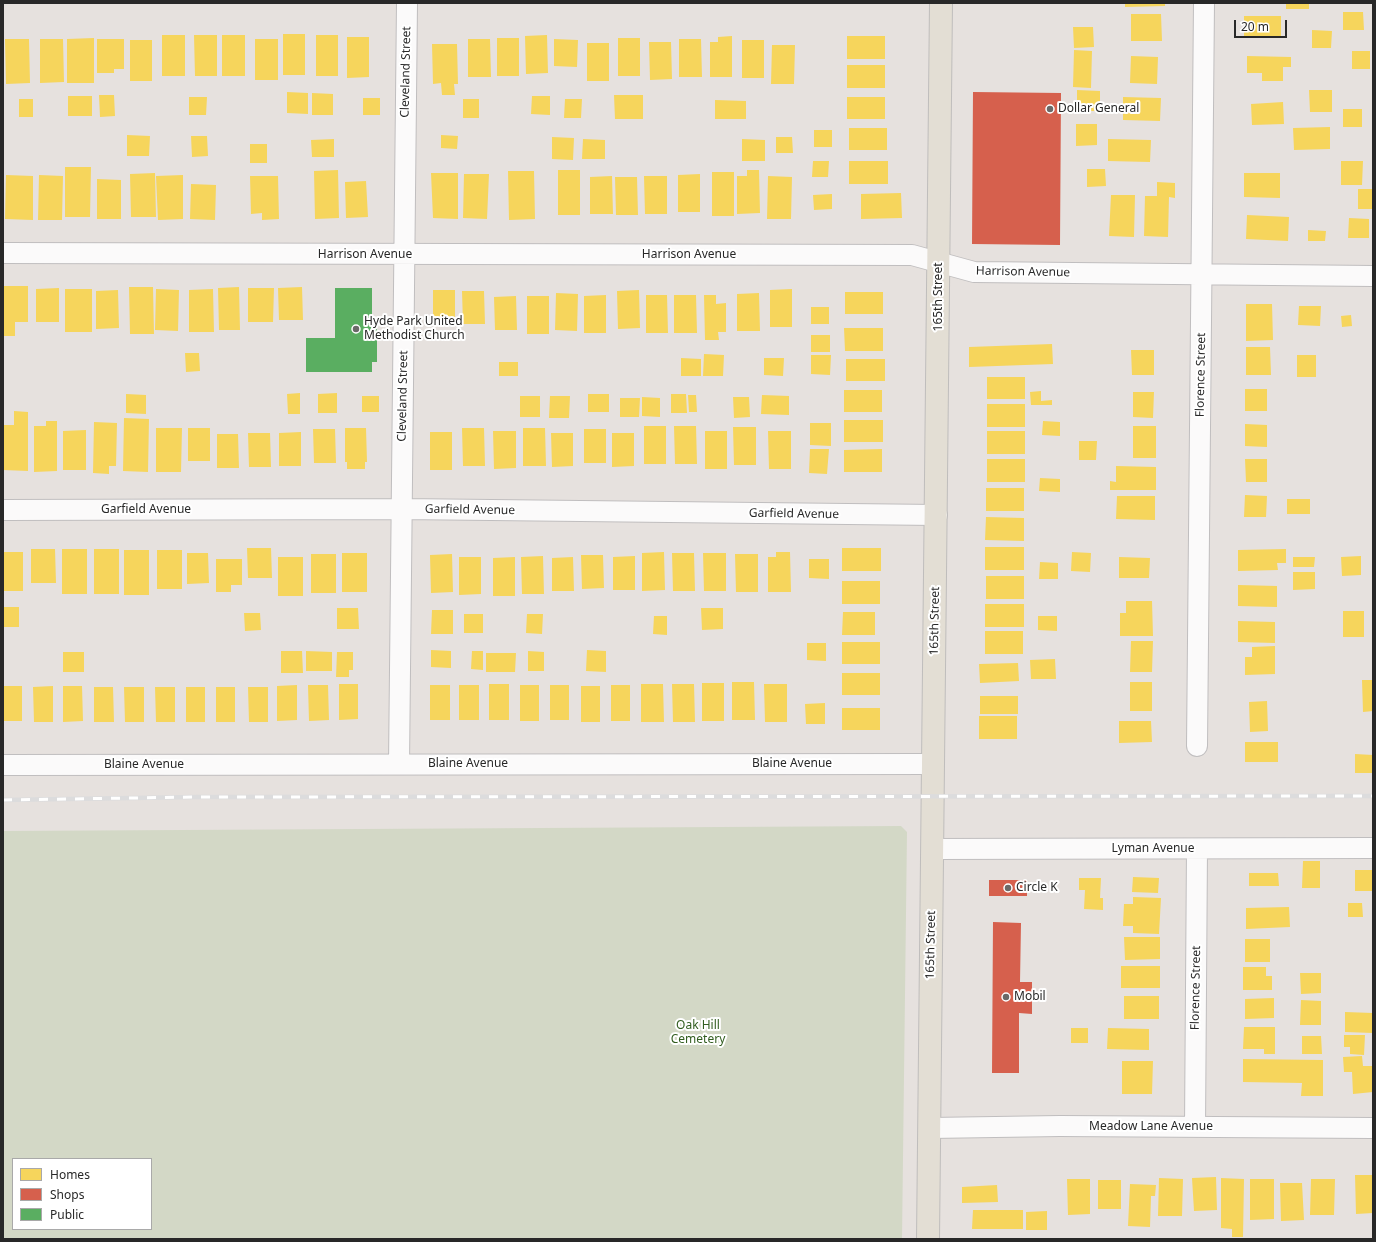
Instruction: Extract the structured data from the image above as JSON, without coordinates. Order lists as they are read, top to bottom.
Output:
{
  "streets": {
    "main road": ["165th Street"],
    "street": [
      "Cleveland Street",
      "Harrison Avenue",
      "Florence Street",
      "Garfield Avenue",
      "Blaine Avenue",
      "Lyman Avenue",
      "Meadow Lane Avenue"
    ]
  },
  "crossings": [
    ["Cleveland Street", "Harrison Avenue"],
    ["Cleveland Street", "Garfield Avenue"],
    ["Cleveland Street", "Blaine Avenue"],
    ["Harrison Avenue", "165th Street"],
    ["Harrison Avenue", "Florence Street"],
    ["165th Street", "Garfield Avenue"],
    ["165th Street", "Blaine Avenue"],
    ["165th Street", "Lyman Avenue"],
    ["165th Street", "Meadow Lane Avenue"],
    ["Florence Street", "Lyman Avenue"],
    ["Florence Street", "Meadow Lane Avenue"]
  ],
  "parks": ["Oak Hill Cemetery"],
  "places": [
    "Dollar General",
    "Hyde Park United Methodist Church",
    "Circle K",
    "Mobil"
  ],
  "legend": ["Homes", "Shops", "Public"],
  "scale_bar": "20 m"
}
